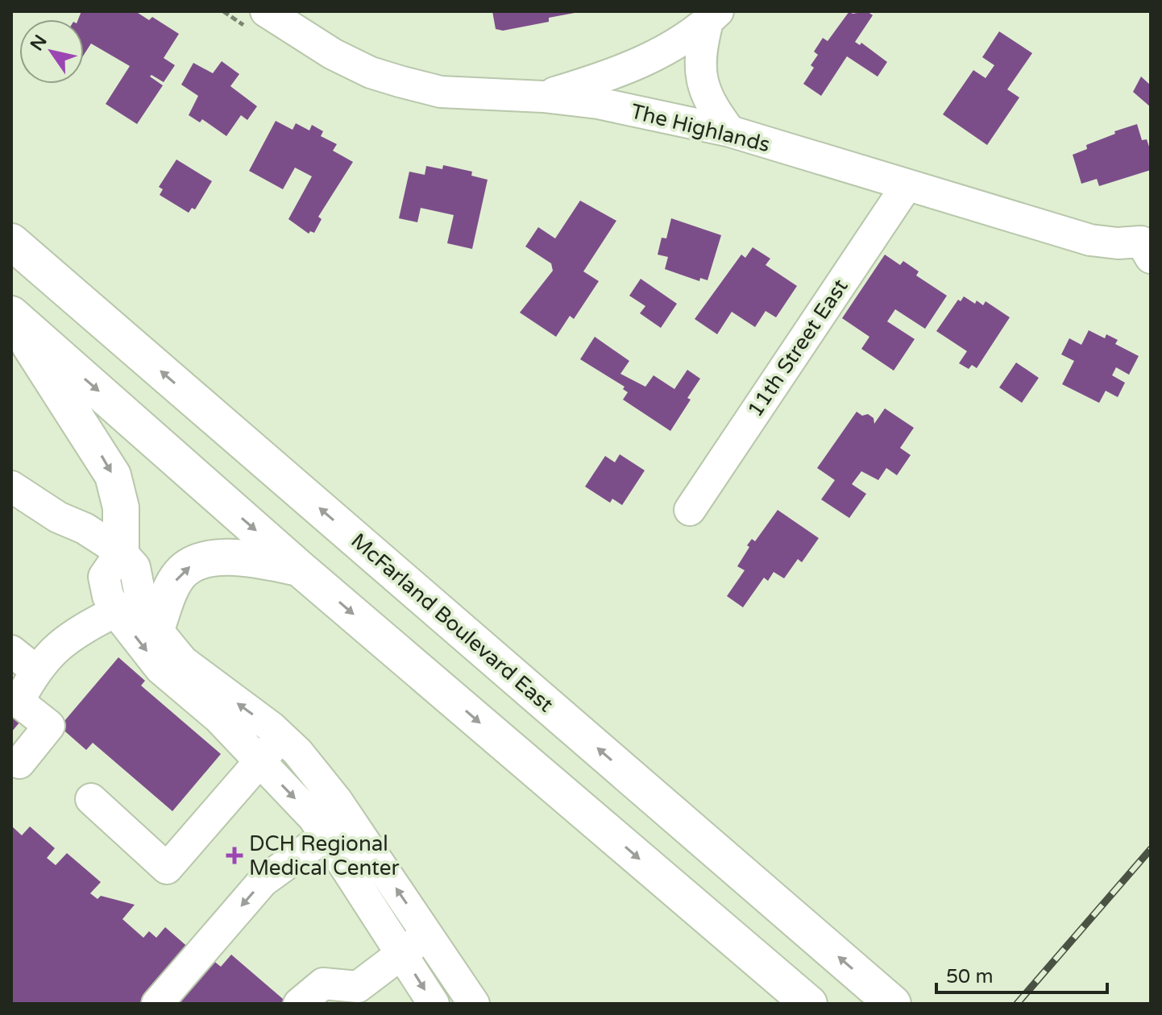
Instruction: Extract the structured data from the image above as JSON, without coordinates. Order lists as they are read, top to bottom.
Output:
{
  "streets": {
    "highway": ["McFarland Boulevard East"],
    "street": ["The Highlands", "11th Street East"]
  },
  "crossings": [
    ["The Highlands", "11th Street East"]
  ],
  "places": {
    "health": ["DCH Regional Medical Center"]
  },
  "scale_bar": "50 m",
  "north": "top left"
}
